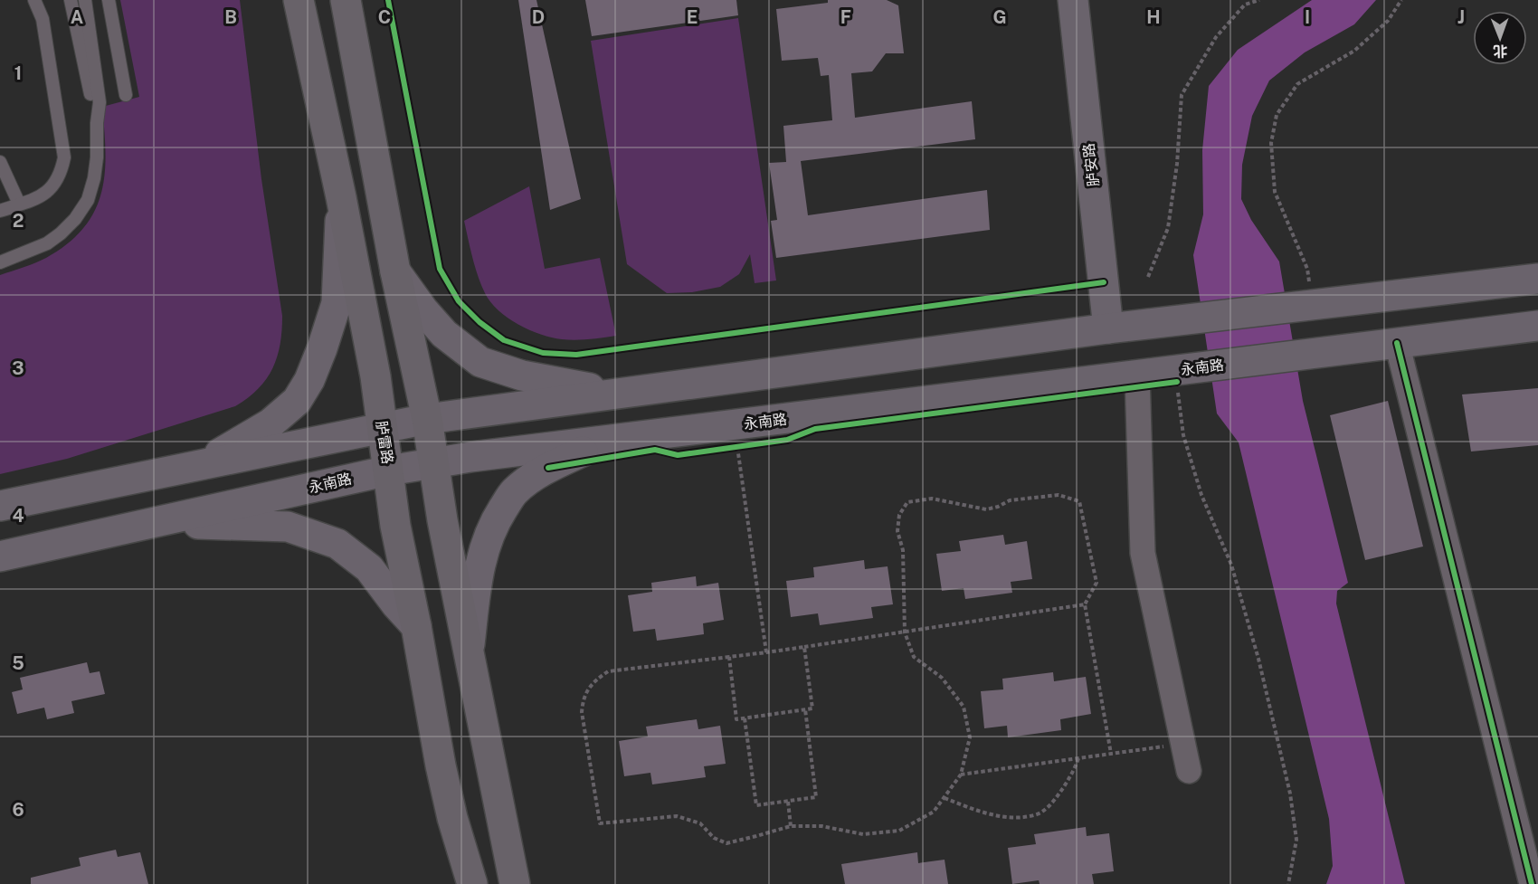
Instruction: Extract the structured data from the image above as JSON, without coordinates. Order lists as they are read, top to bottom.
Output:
{
  "streets": {
    "main road": ["胪安路", "永南路", "胪雷路"]
  },
  "crossings": [
    ["永南路", "胪雷路"]
  ],
  "north": "bottom",
  "grid": {
    "columns": [
      "A",
      "B",
      "C",
      "D",
      "E",
      "F",
      "G",
      "H",
      "I",
      "J"
    ],
    "rows": [
      "1",
      "2",
      "3",
      "4",
      "5",
      "6"
    ]
  }
}
